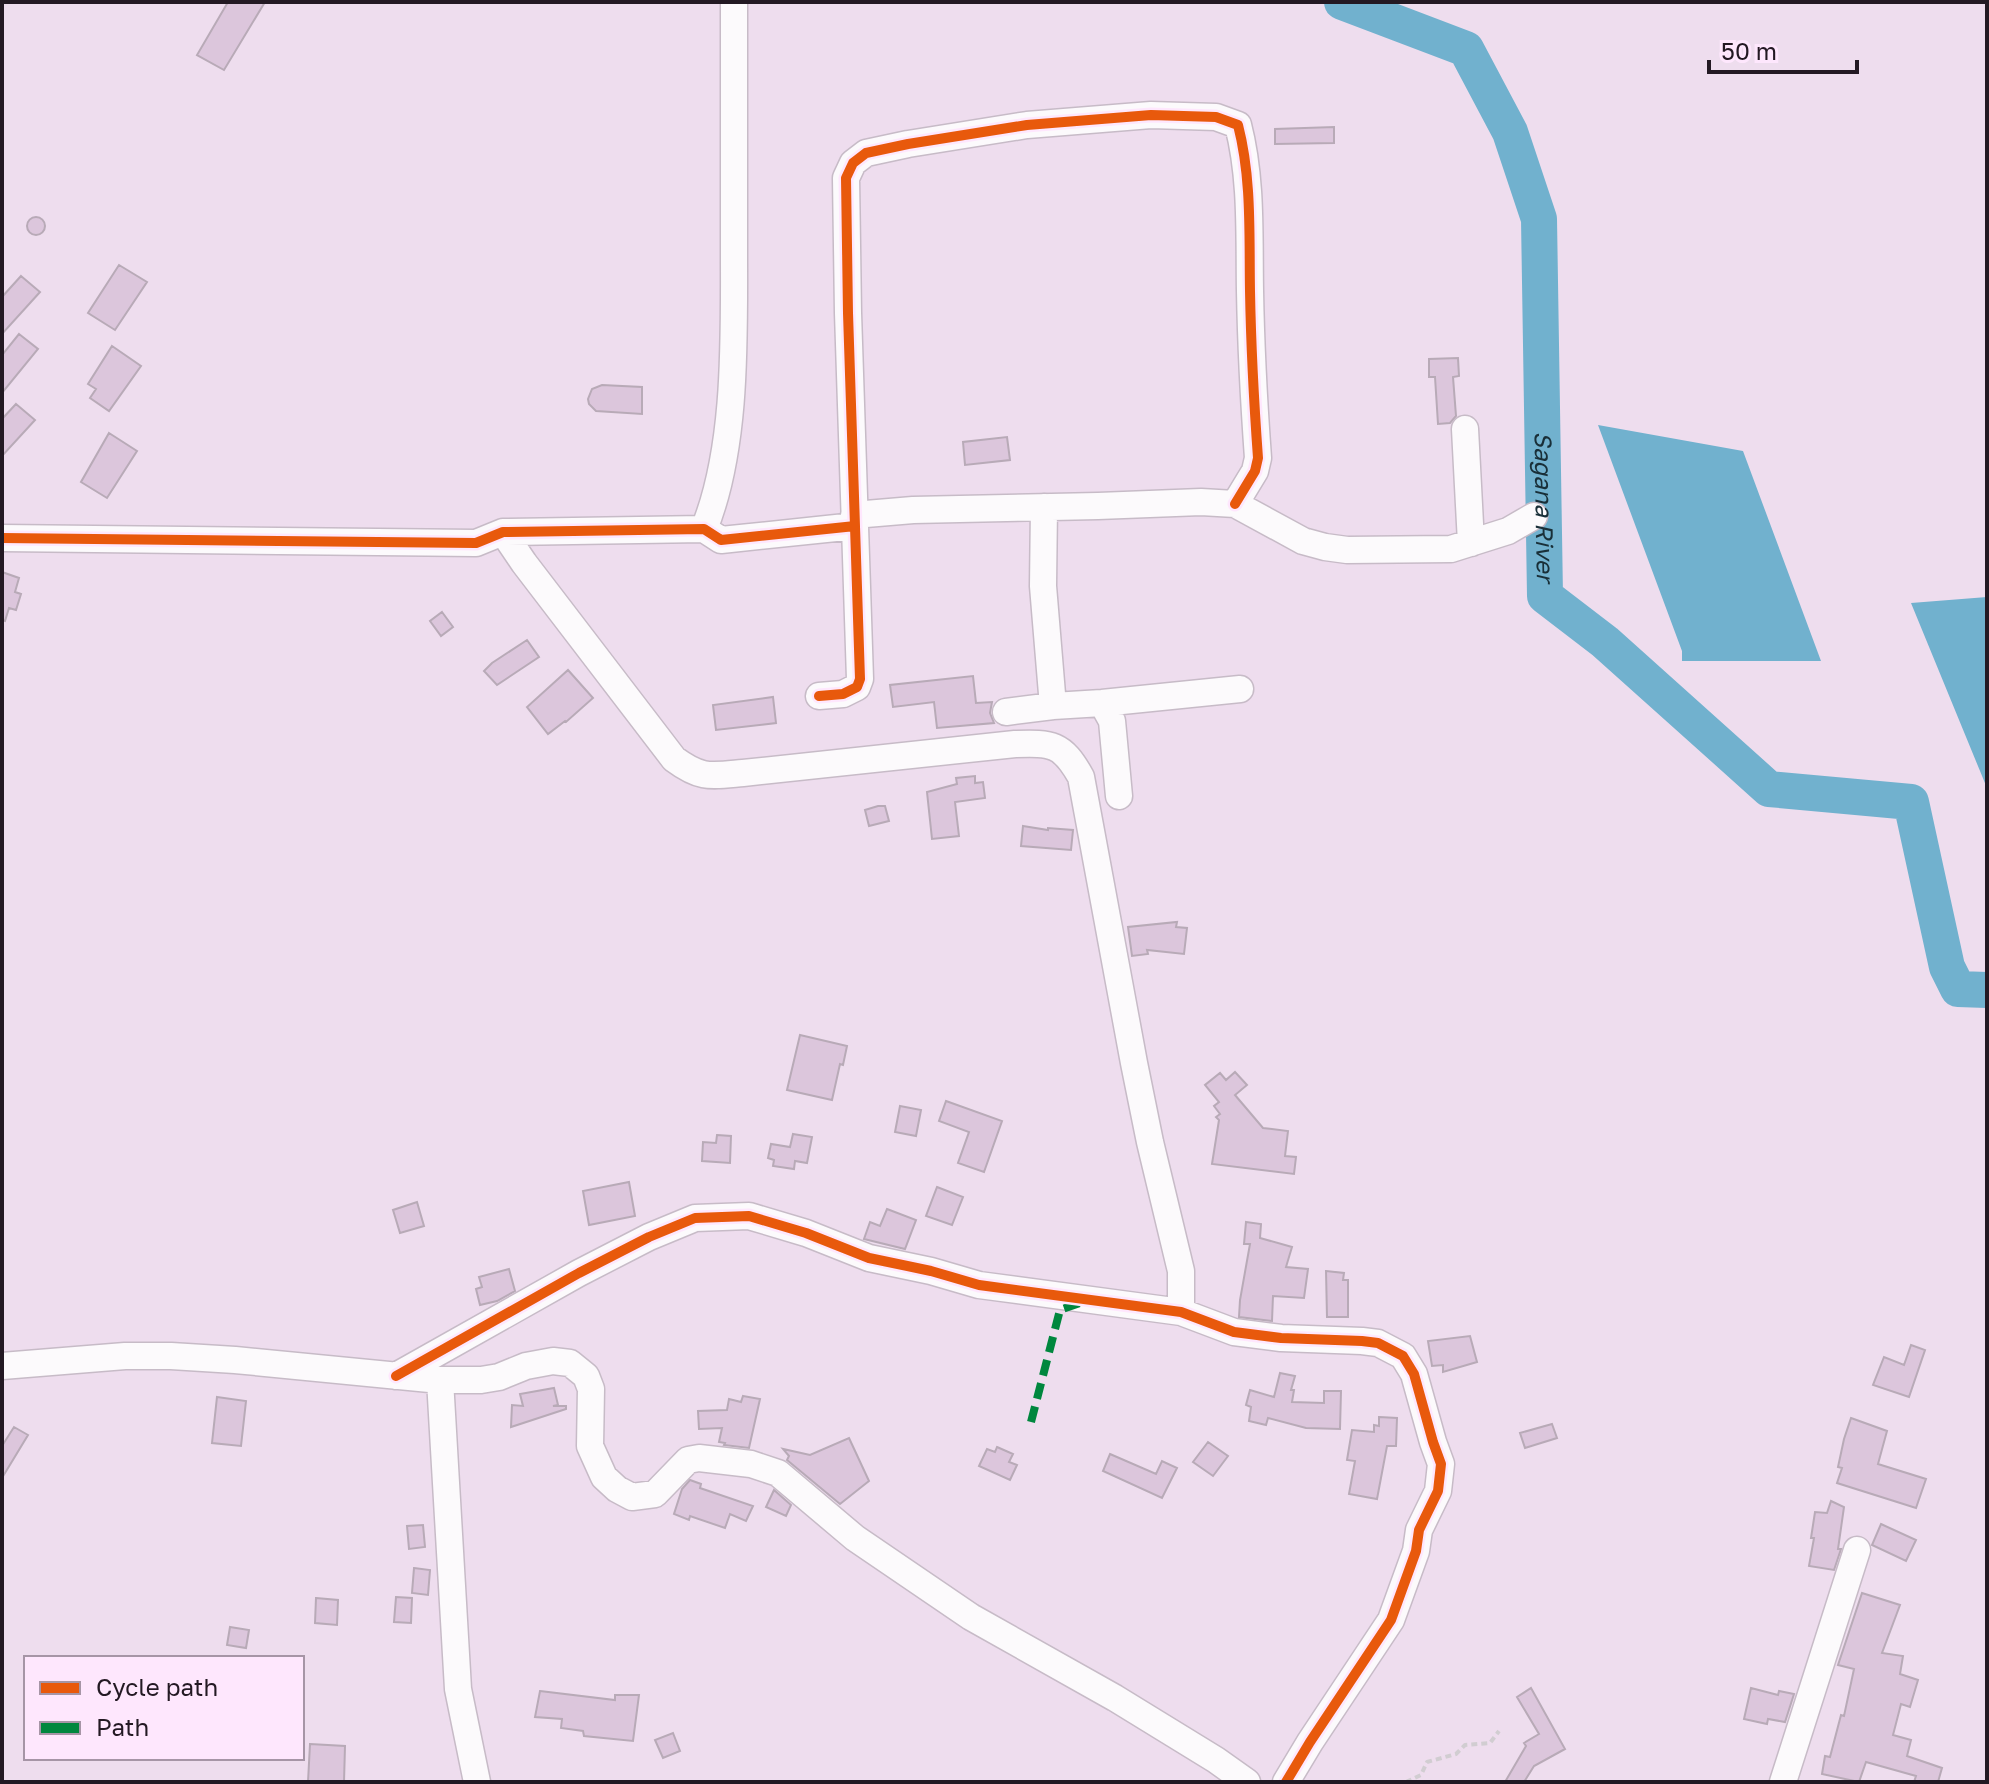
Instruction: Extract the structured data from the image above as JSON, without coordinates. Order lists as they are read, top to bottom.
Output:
{
  "water": ["Sagana River"],
  "legend": ["Cycle path", "Path"],
  "scale_bar": "50 m"
}
